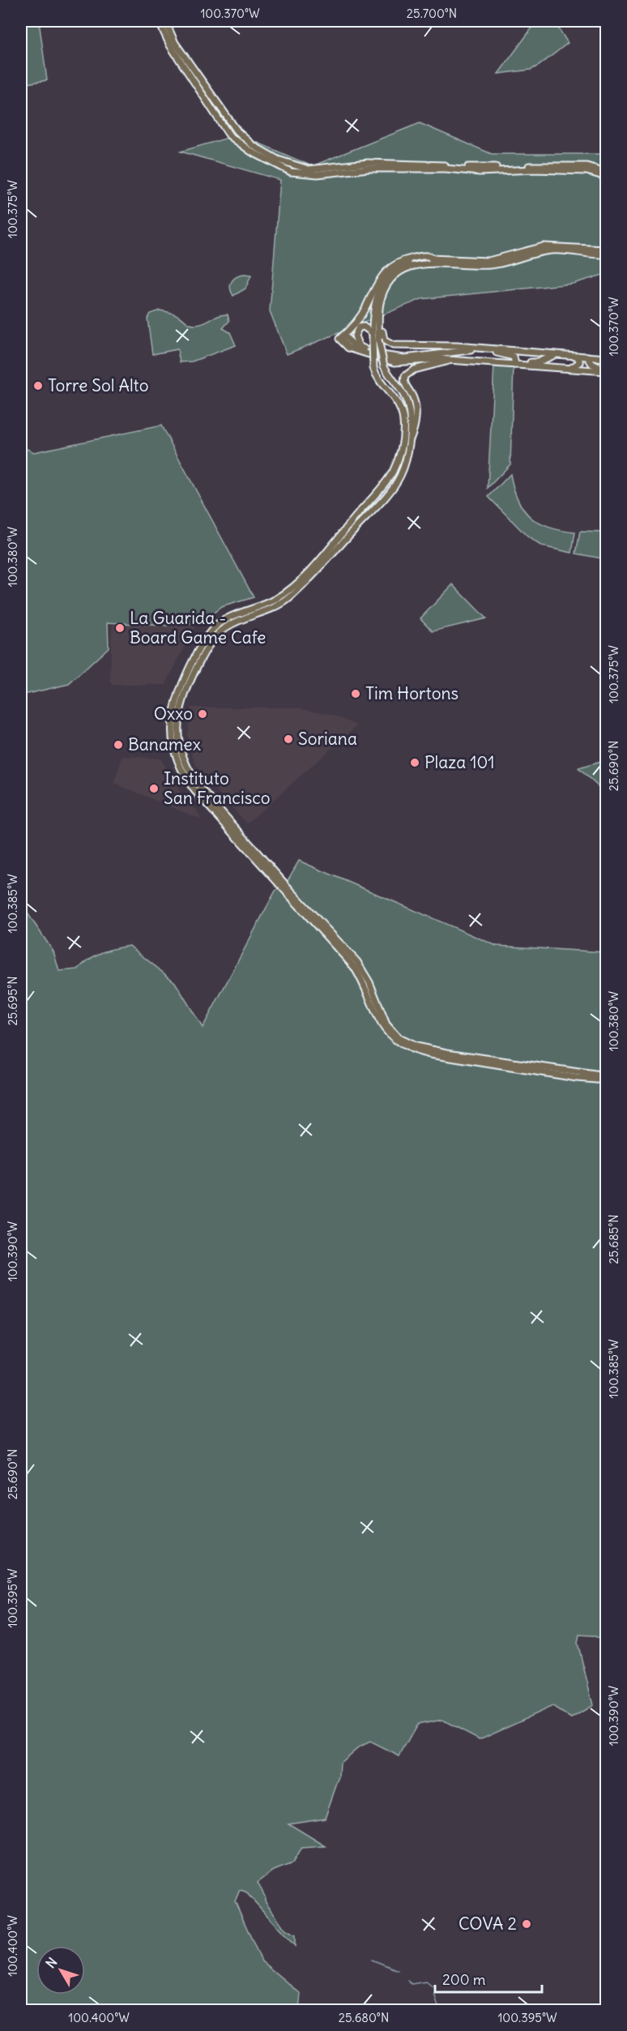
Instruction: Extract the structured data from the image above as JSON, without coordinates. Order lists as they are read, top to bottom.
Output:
{
  "places": [
    "Torre Sol Alto",
    "La Guarida - Board Game Cafe",
    "Tim Hortons",
    "Oxxo",
    "Soriana",
    "Banamex",
    "Plaza 101",
    "Instituto San Francisco",
    "COVA 2"
  ],
  "scale_bar": "200 m",
  "north": "top left",
  "coordinates": [
    "100.370°W",
    "25.700°N",
    "100.375°W",
    "100.380°W",
    "25.690°N",
    "100.385°W",
    "25.695°N",
    "25.685°N",
    "100.390°W",
    "100.395°W",
    "100.400°W",
    "25.680°N"
  ]
}
